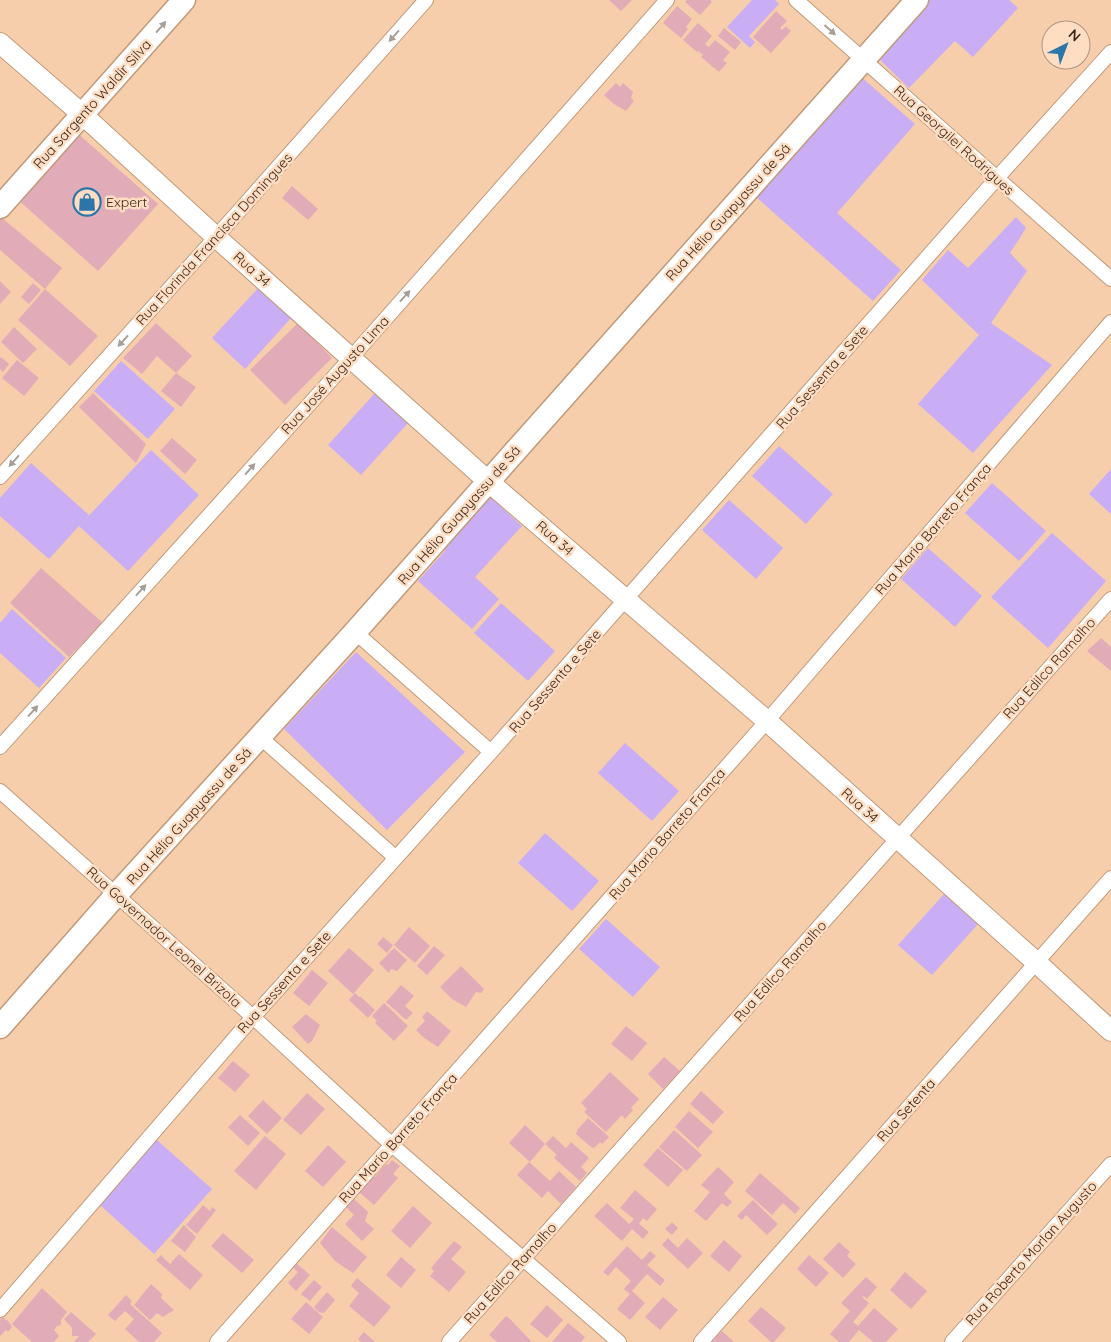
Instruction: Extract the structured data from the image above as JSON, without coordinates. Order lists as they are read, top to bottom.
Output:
{
  "streets": {
    "main road": ["Rua Sargento Waldir Silva", "Rua Hélio Guapyassu de Sá"],
    "street": [
      "Rua Georgilei Rodrigues",
      "Rua Florinda Francisca Domingues",
      "Rua 34",
      "Rua José Augusto Lima",
      "Rua Sessenta e Sete",
      "Rua Mario Barreto França",
      "Rua Edilco Ramalho",
      "Rua Governador Leonel Brizola",
      "Rua Setenta",
      "Rua Roberto Morlan Augusto"
    ]
  },
  "crossings": [
    ["Rua Sargento Waldir Silva", "Rua 34"],
    ["Rua Georgilei Rodrigues", "Rua Hélio Guapyassu de Sá"],
    ["Rua Georgilei Rodrigues", "Rua Sessenta e Sete"],
    ["Rua Hélio Guapyassu de Sá", "Rua 34"],
    ["Rua Hélio Guapyassu de Sá", "Rua Governador Leonel Brizola"],
    ["Rua Florinda Francisca Domingues", "Rua 34"],
    ["Rua 34", "Rua José Augusto Lima"],
    ["Rua 34", "Rua Sessenta e Sete"],
    ["Rua 34", "Rua Mario Barreto França"],
    ["Rua 34", "Rua Edilco Ramalho"],
    ["Rua 34", "Rua Setenta"],
    ["Rua Sessenta e Sete", "Rua Governador Leonel Brizola"],
    ["Rua Mario Barreto França", "Rua Governador Leonel Brizola"],
    ["Rua Edilco Ramalho", "Rua Governador Leonel Brizola"]
  ],
  "one_way": ["Rua Sargento Waldir Silva", "Rua Florinda Francisca Domingues", "Rua José Augusto Lima"],
  "places": {
    "shop": ["Expert"]
  },
  "north": "top right"
}
